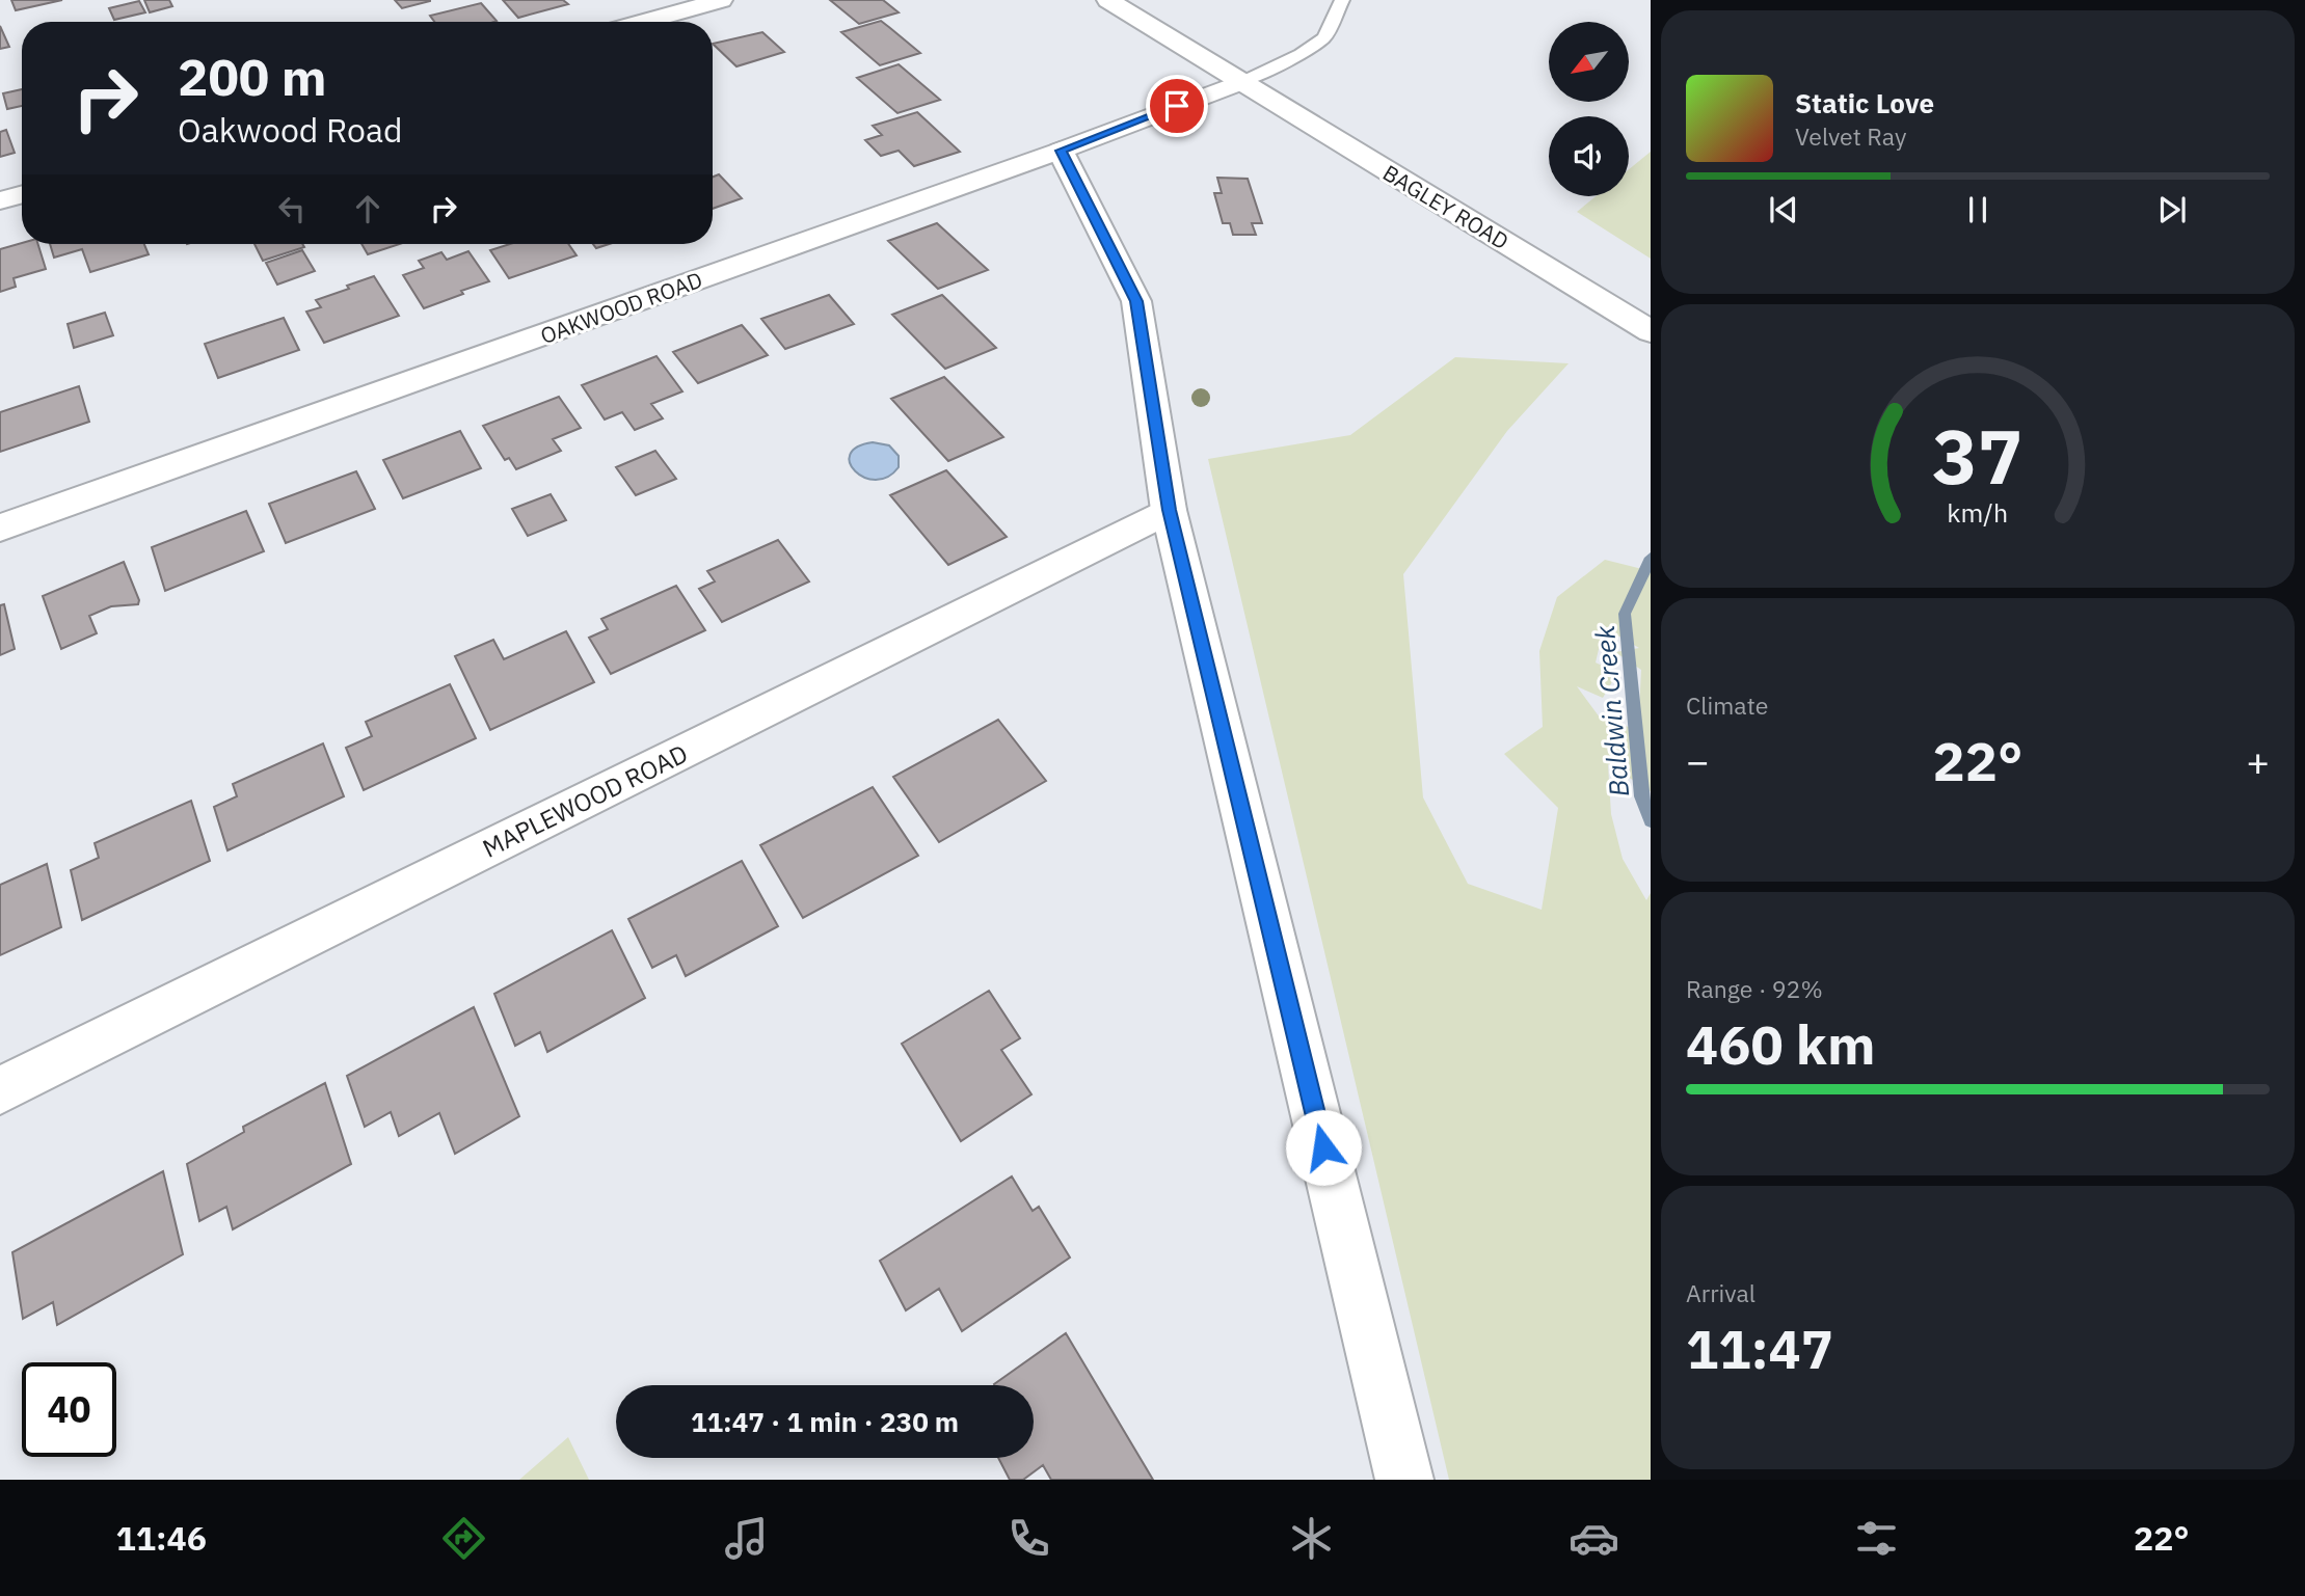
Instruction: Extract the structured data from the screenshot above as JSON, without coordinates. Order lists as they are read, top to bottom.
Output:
{
  "streets": {
    "street": ["BAGLEY ROAD", "OAKWOOD ROAD", "MAPLEWOOD ROAD"]
  },
  "crossings": [
    ["BAGLEY ROAD", "OAKWOOD ROAD"]
  ],
  "water": ["Baldwin Creek"],
  "north": "bottom left",
  "page": {
    "turn": ["200 m", "Oakwood Road"],
    "song": ["Static Love", "Velvet Ray"],
    "tile": [
      "Climate",
      ["Range · 92%", "460 km"],
      ["Arrival", "11:47"]
    ],
    "heat": ["−", "22°", "+"],
    "limit": "40",
    "trip": "11:47 · 1 min · 230 m",
    "tabs": ["11:46", "22°"],
    "gauge": ["37", "km/h"]
  }
}
